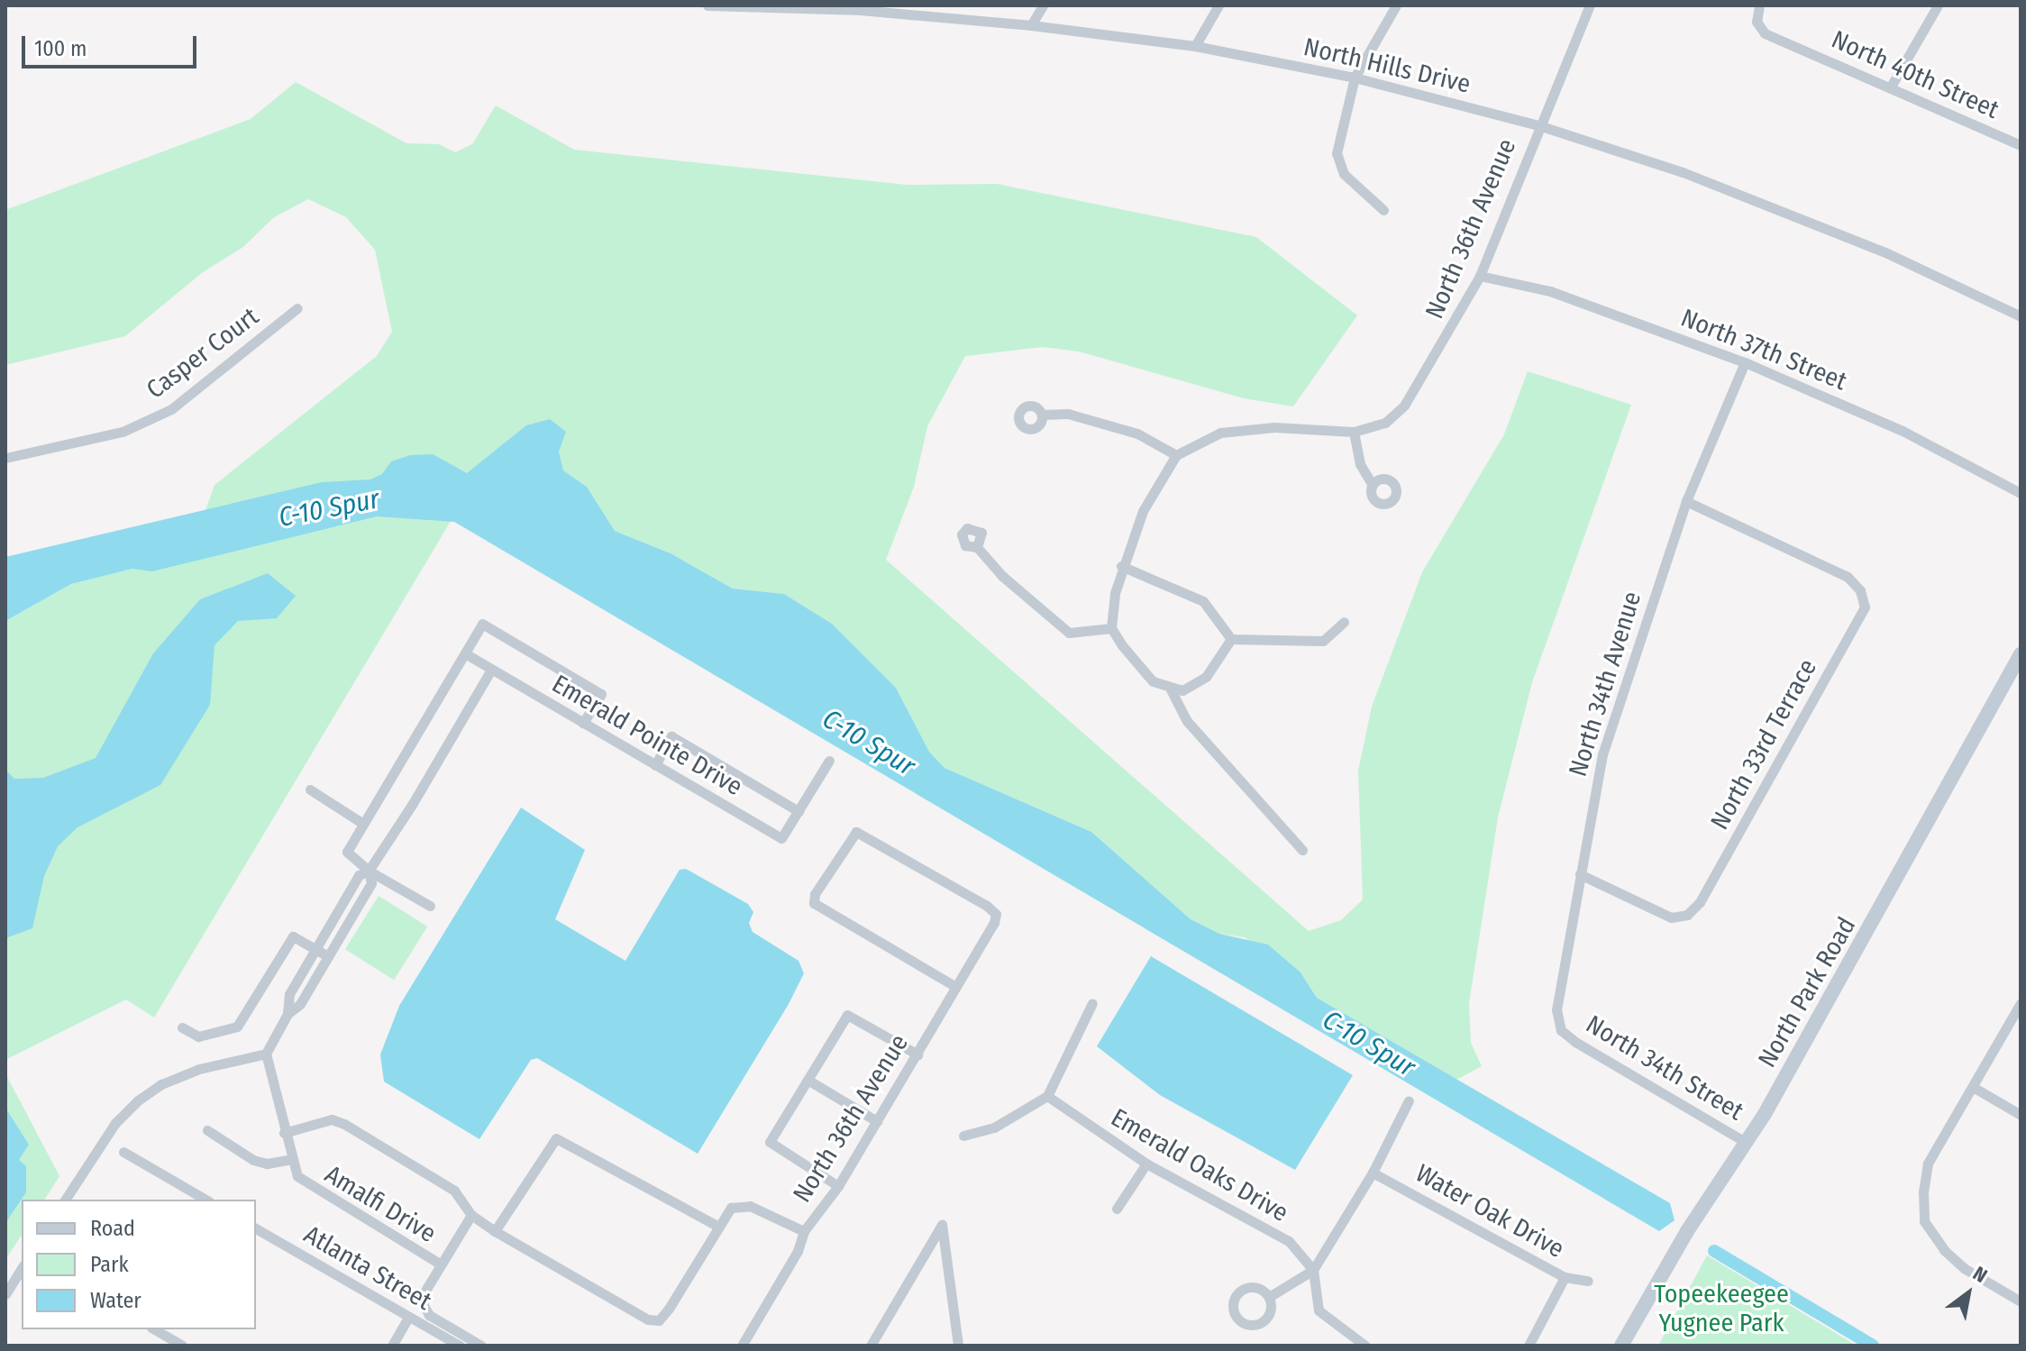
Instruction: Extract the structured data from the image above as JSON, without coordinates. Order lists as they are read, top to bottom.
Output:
{
  "streets": {
    "street": [
      "North Hills Drive",
      "North 40th Street",
      "North 36th Avenue",
      "North 37th Street",
      "Casper Court",
      "North 34th Avenue",
      "Emerald Pointe Drive",
      "North 33rd Terrace",
      "North Park Road",
      "North 34th Street",
      "Emerald Oaks Drive",
      "Amalfi Drive",
      "Water Oak Drive",
      "Atlanta Street"
    ]
  },
  "crossings": [
    ["North Hills Drive", "North 36th Avenue"],
    ["North 36th Avenue", "North 37th Street"],
    ["North 37th Street", "North 34th Avenue"],
    ["North 34th Avenue", "North 33rd Terrace"],
    ["North 34th Avenue", "North 34th Street"],
    ["North Park Road", "North 34th Street"]
  ],
  "water": ["C-10 Spur"],
  "parks": ["Topeekeegee Yugnee Park"],
  "legend": ["Road", "Park", "Water"],
  "scale_bar": "100 m",
  "north": "top right"
}
